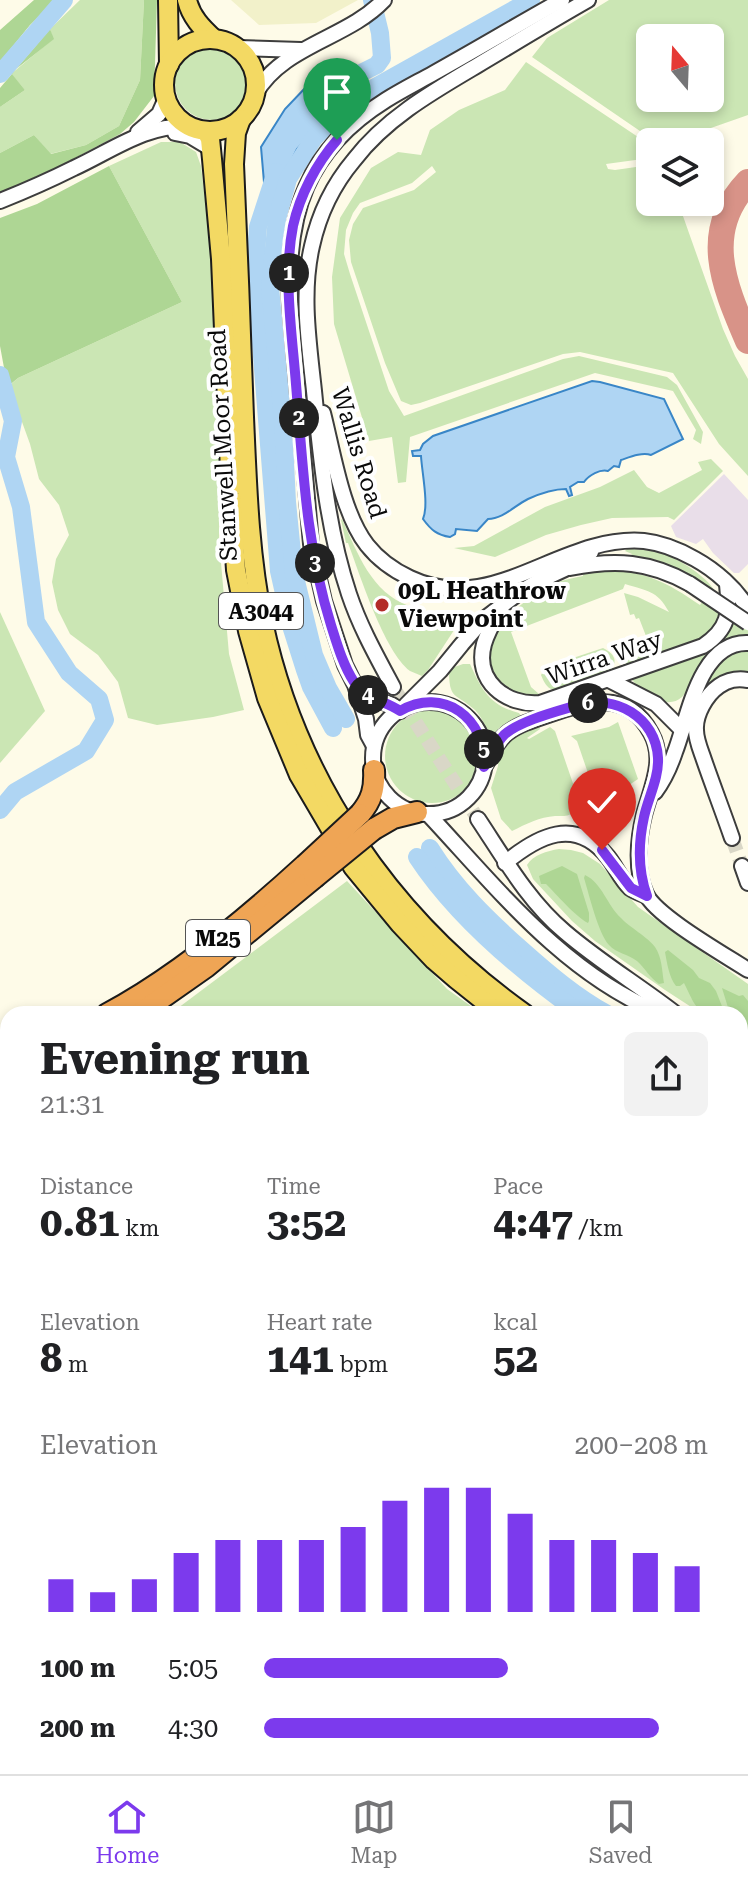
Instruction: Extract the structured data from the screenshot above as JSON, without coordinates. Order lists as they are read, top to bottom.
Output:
{
  "streets": {
    "highway": ["M25"],
    "main road": ["Stanwell Moor Road", "A3044"],
    "street": ["Wallis Road", "Wirra Way"]
  },
  "crossings": [
    ["Wallis Road", "Wirra Way"]
  ],
  "places": ["09L Heathrow Viewpoint"],
  "north": "top",
  "page": {
    "pins": [
      "1",
      "2",
      "3",
      "4",
      "6",
      "5"
    ],
    "heading": ["Evening run", "21:31"],
    "stats": [
      ["Distance", "0.81 km"],
      ["Time", "3:52"],
      ["Pace", "4:47 /km"],
      ["Elevation", "8 m"],
      ["Heart rate", "141 bpm"],
      ["kcal", "52"]
    ],
    "chart": ["Elevation", "200–208 m"],
    "list": [
      {
        "name": "100 m",
        "note": "5:05"
      },
      {
        "name": "200 m",
        "note": "4:30"
      }
    ],
    "tabs": ["Home", "Map", "Saved"]
  }
}
